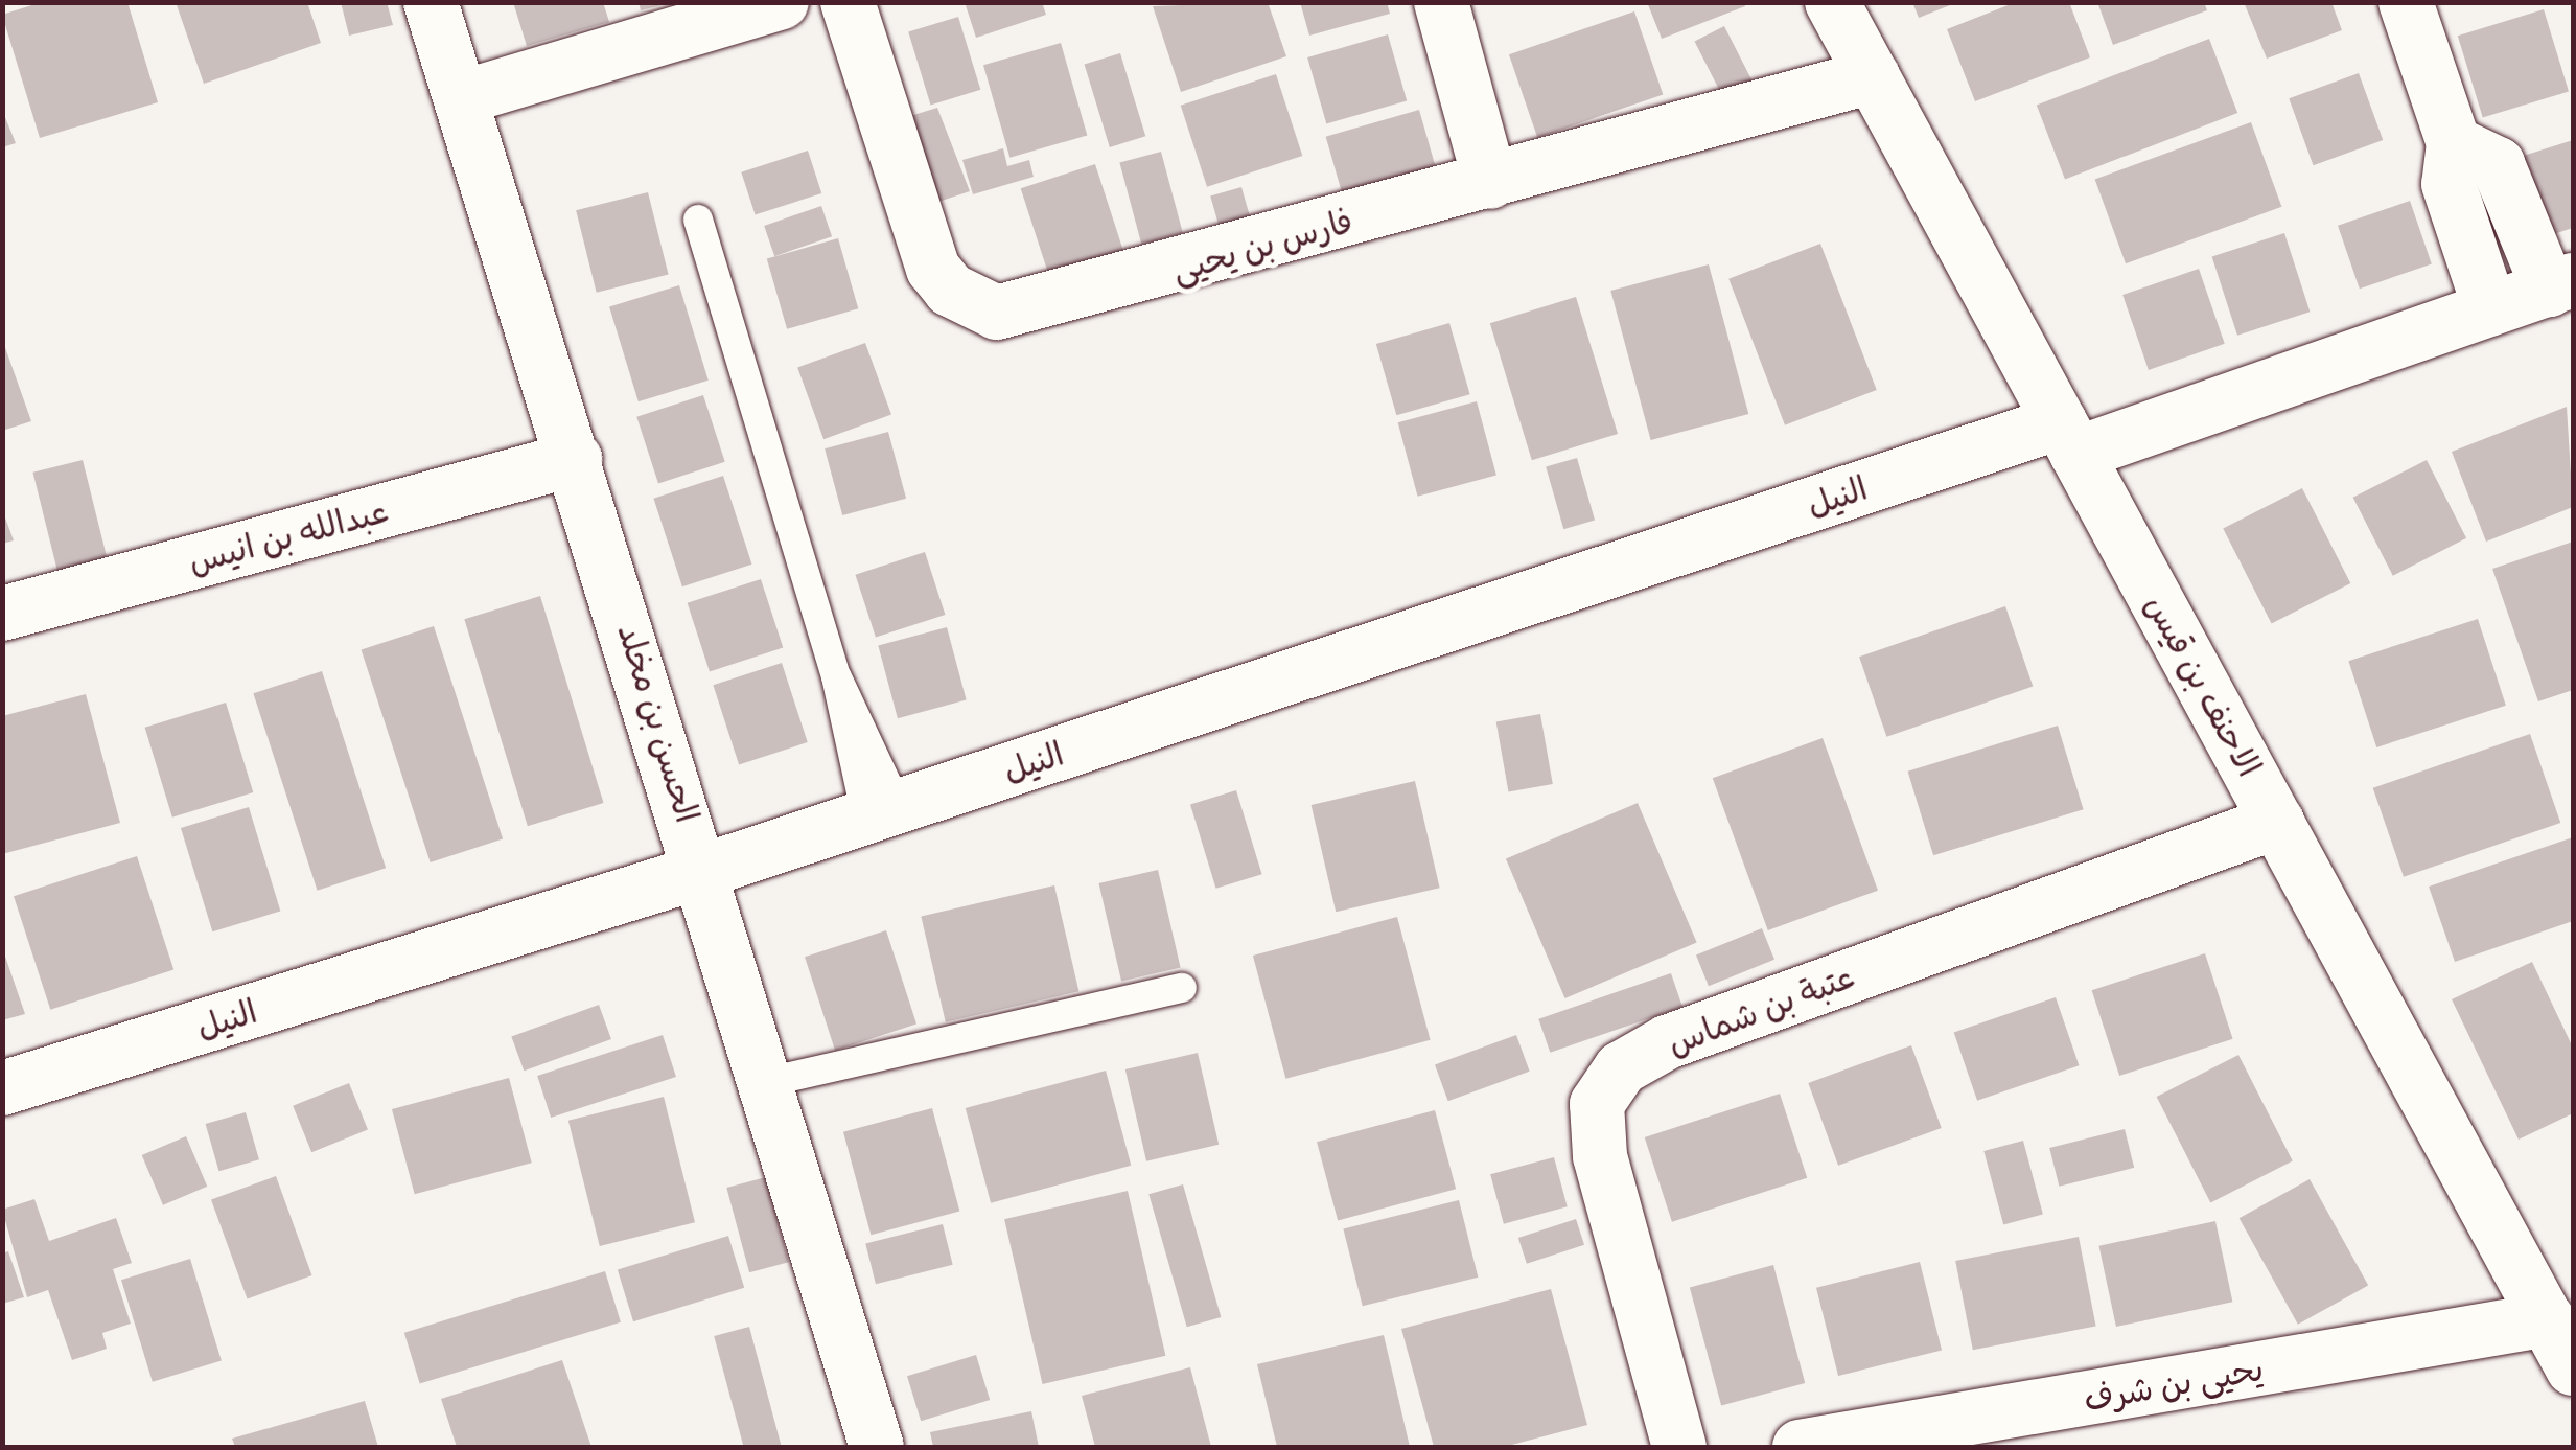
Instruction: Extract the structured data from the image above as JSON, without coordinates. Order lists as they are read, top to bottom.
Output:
{
  "streets": {
    "street": [
      "فارس بن يحيى",
      "النيل",
      "عبدالله بن انيس",
      "الاحنف بن قيس",
      "الحسن بن مخلد",
      "عتبة بن شماس",
      "يحيى بن شرف"
    ]
  },
  "crossings": [
    ["فارس بن يحيى", "الاحنف بن قيس"],
    ["النيل", "الاحنف بن قيس"],
    ["النيل", "الحسن بن مخلد"],
    ["عبدالله بن انيس", "الحسن بن مخلد"],
    ["الاحنف بن قيس", "عتبة بن شماس"],
    ["الاحنف بن قيس", "يحيى بن شرف"]
  ]
}
